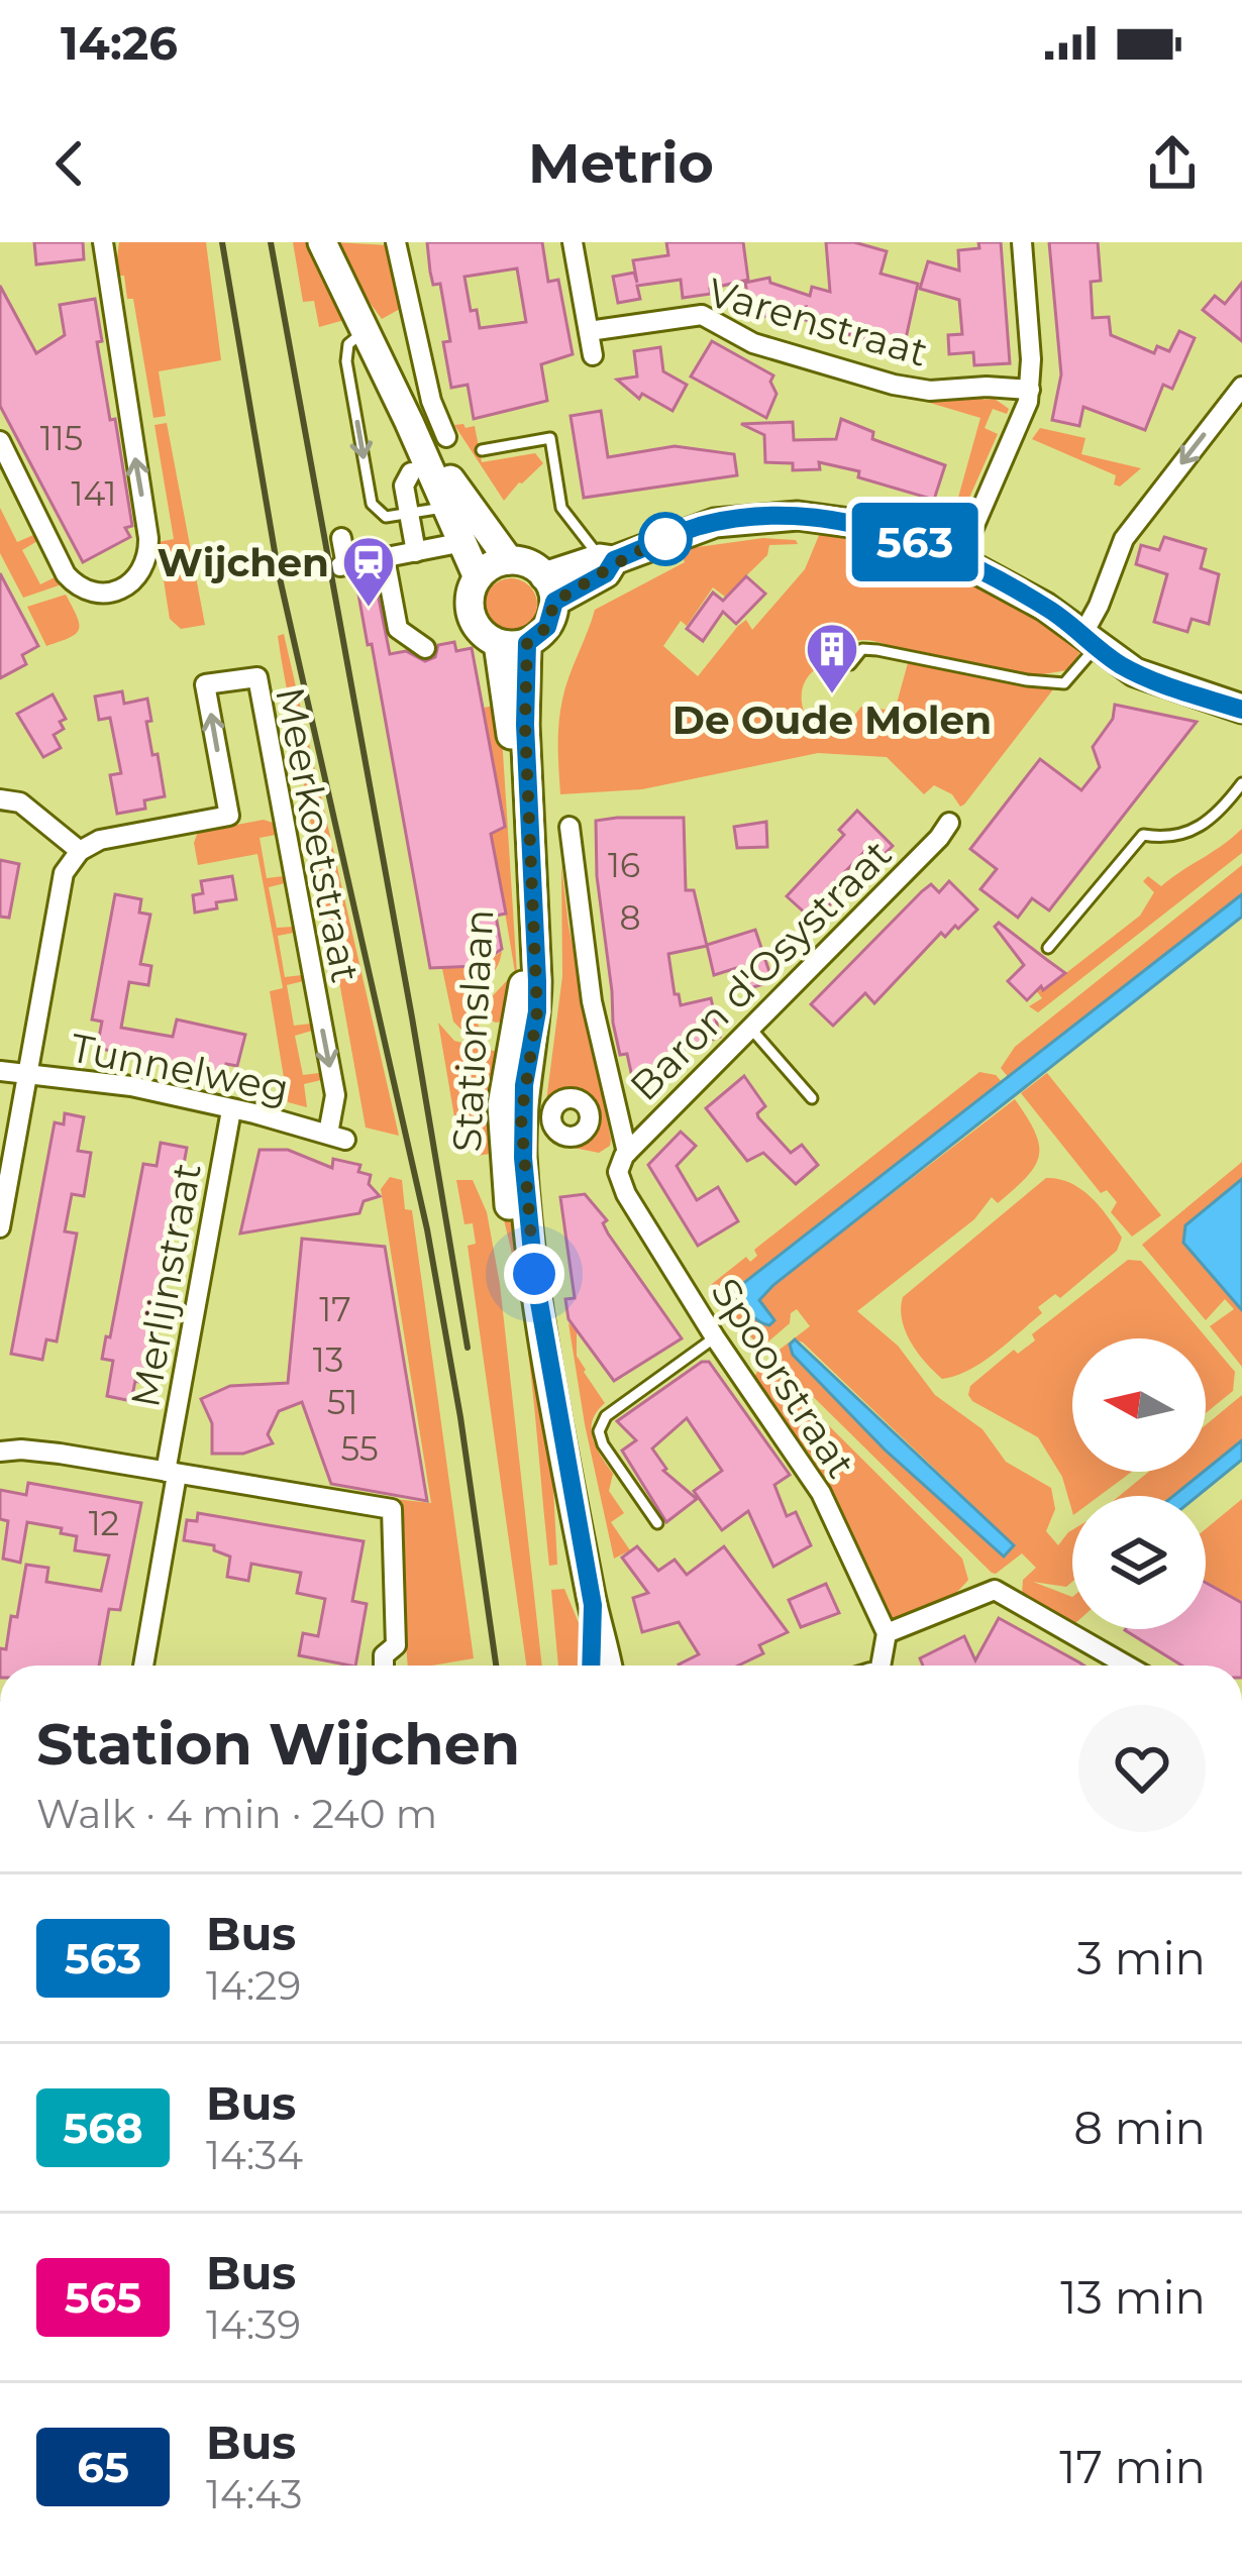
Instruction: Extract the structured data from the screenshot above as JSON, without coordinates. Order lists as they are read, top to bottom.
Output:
{
  "streets": {
    "street": [
      "Varenstraat",
      "Meerkoetstraat",
      "Baron d'Osystraat",
      "Stationslaan",
      "Tunnelweg",
      "Merlijnstraat",
      "Spoorstraat"
    ]
  },
  "crossings": [
    ["Meerkoetstraat", "Tunnelweg"],
    ["Baron d'Osystraat", "Spoorstraat"],
    ["Tunnelweg", "Merlijnstraat"]
  ],
  "places": {
    "station": ["Wijchen"],
    "building": ["De Oude Molen"]
  },
  "lines": ["bus line 563"],
  "house_numbers": [
    "115",
    "141",
    "16",
    "8",
    "17",
    "13",
    "51",
    "55",
    "12"
  ],
  "north": "left",
  "page": {
    "status": "14:26",
    "header": "Metrio",
    "on_map": "563",
    "heading": ["Station Wijchen", "Walk · 4 min · 240 m"],
    "list": [
      {
        "mark": "563",
        "name": "Bus",
        "note": "14:29",
        "value": "3 min"
      },
      {
        "mark": "568",
        "name": "Bus",
        "note": "14:34",
        "value": "8 min"
      },
      {
        "mark": "565",
        "name": "Bus",
        "note": "14:39",
        "value": "13 min"
      },
      {
        "mark": "65",
        "name": "Bus",
        "note": "14:43",
        "value": "17 min"
      }
    ]
  }
}
